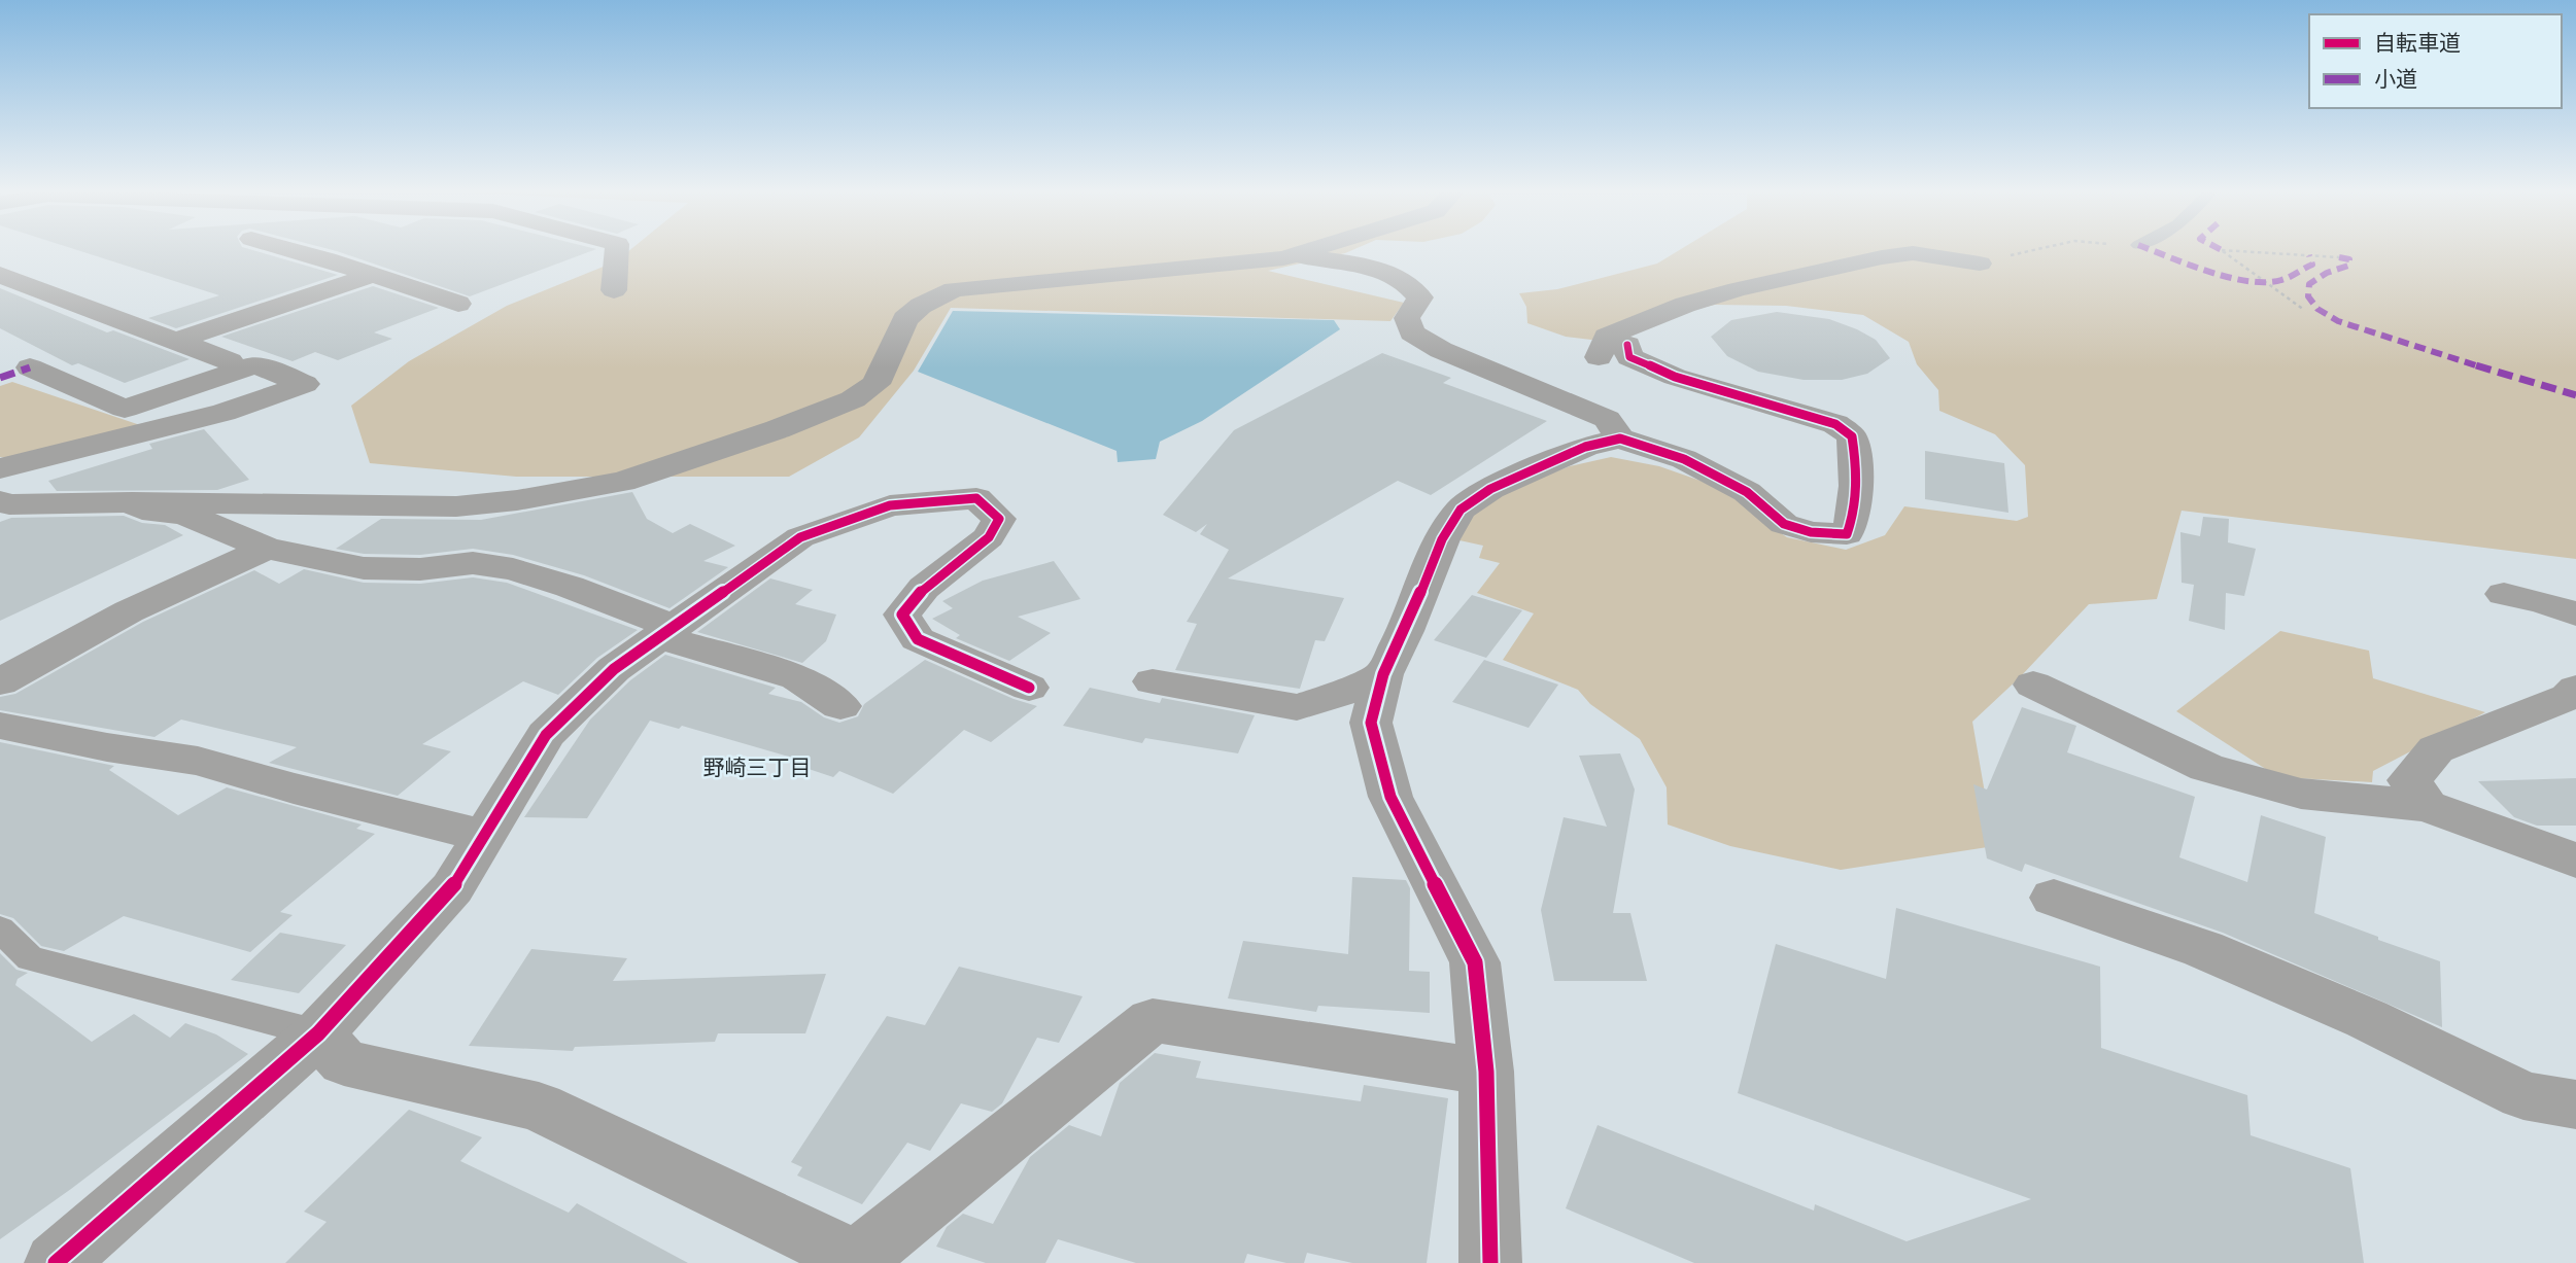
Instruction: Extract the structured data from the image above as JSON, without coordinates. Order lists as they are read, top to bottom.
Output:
{
  "districts": ["野崎三丁目"],
  "legend": ["自転車道", "小道"]
}
